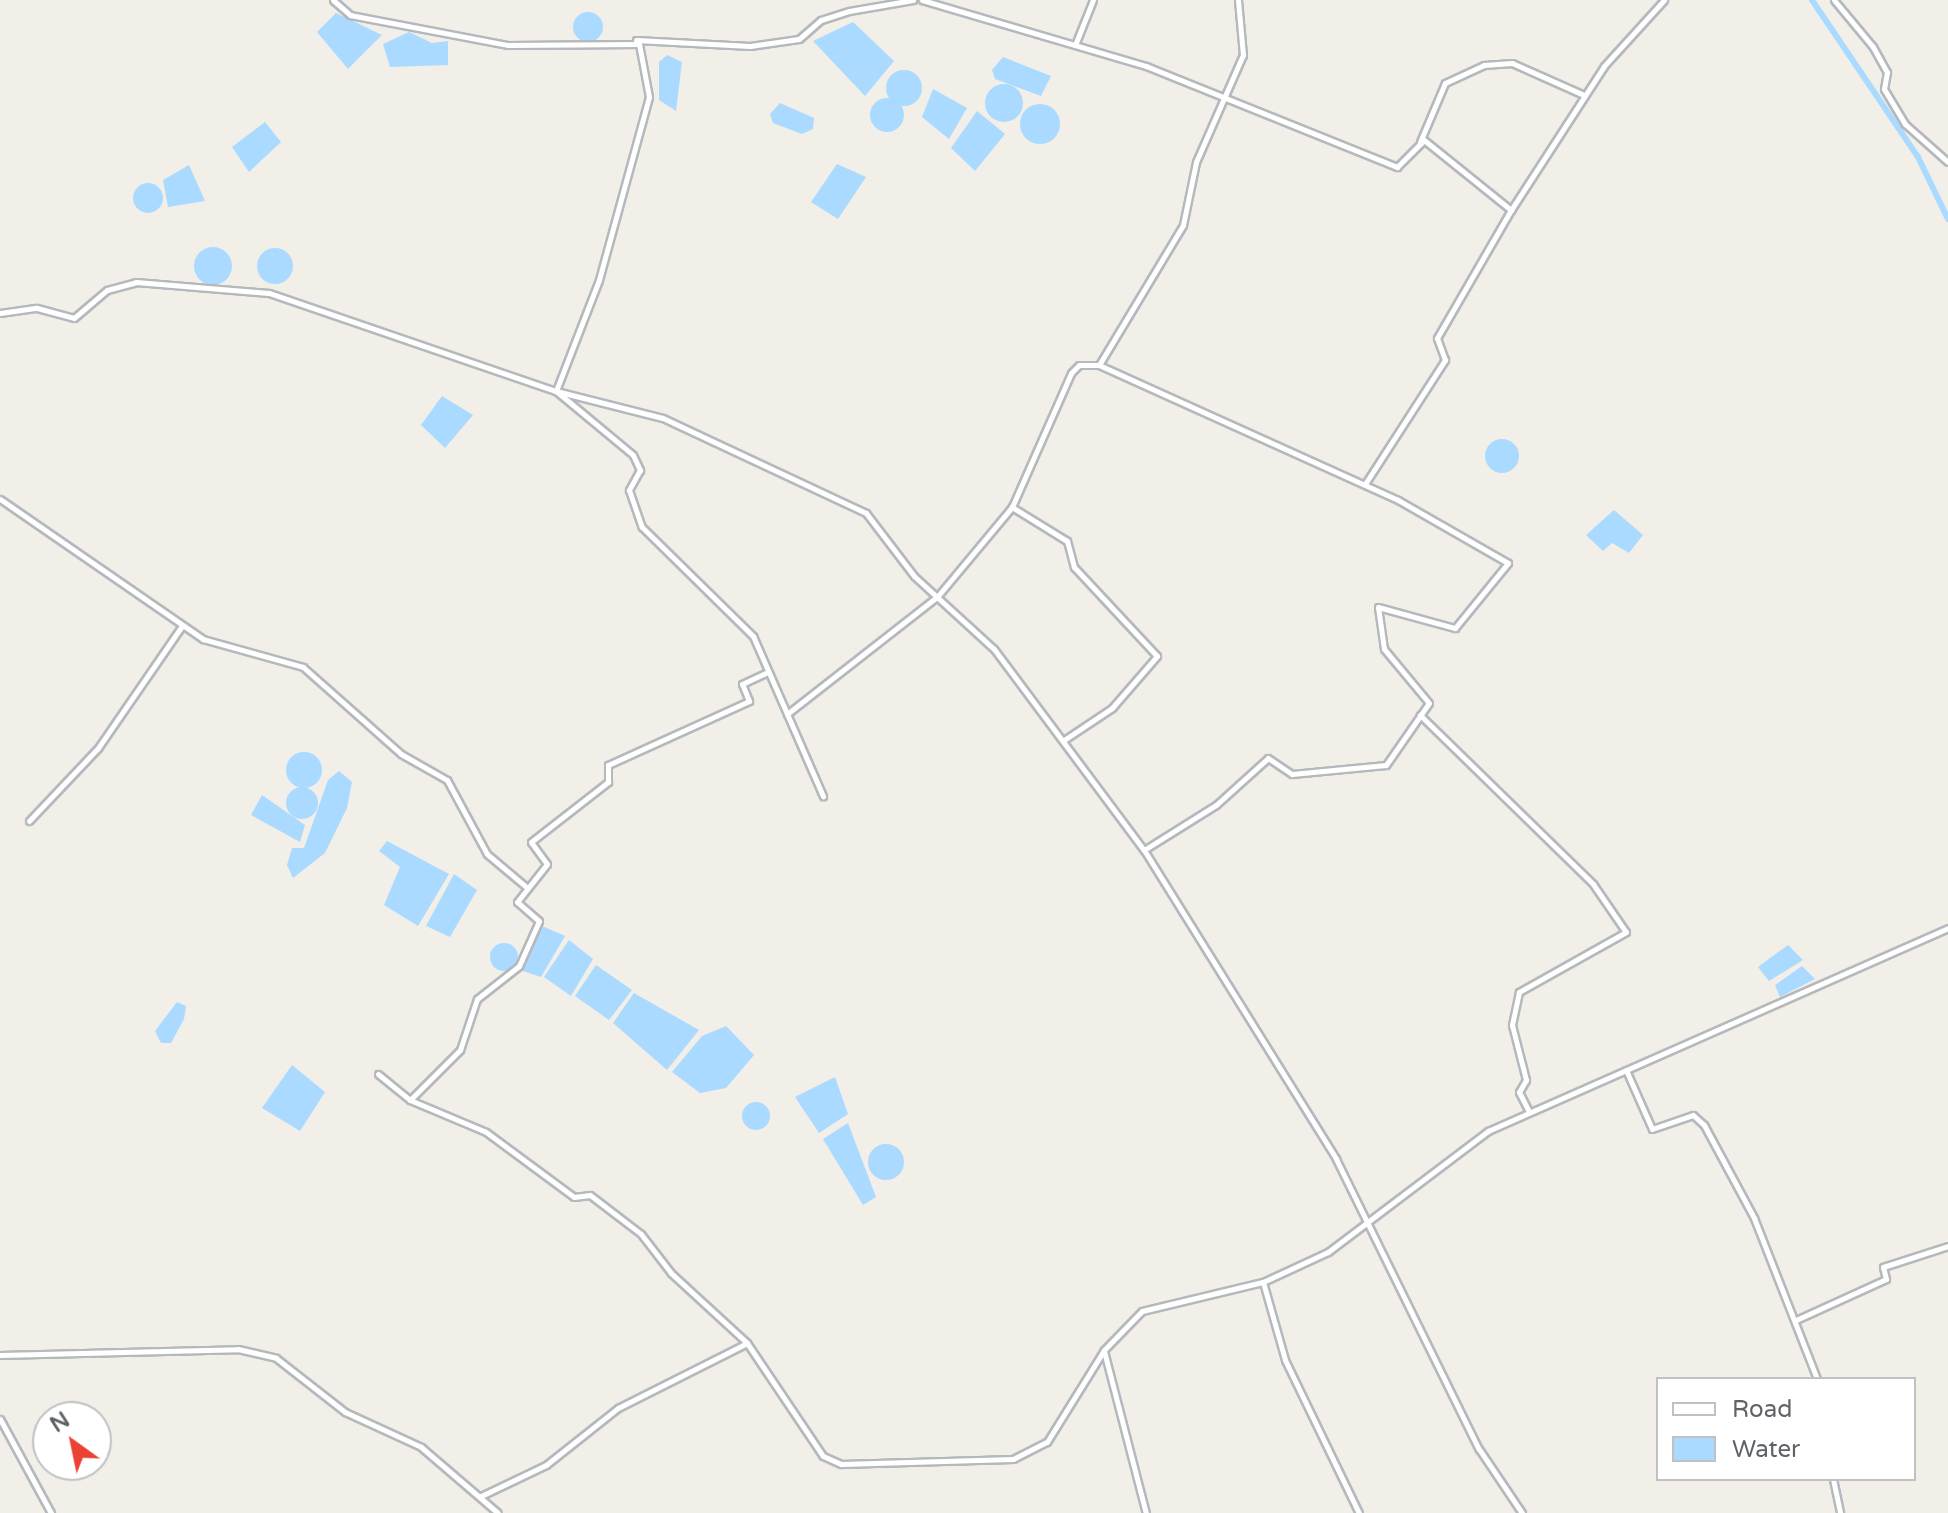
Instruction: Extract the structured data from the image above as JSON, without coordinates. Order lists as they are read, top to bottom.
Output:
{
  "legend": ["Road", "Water"],
  "north": "top left"
}
